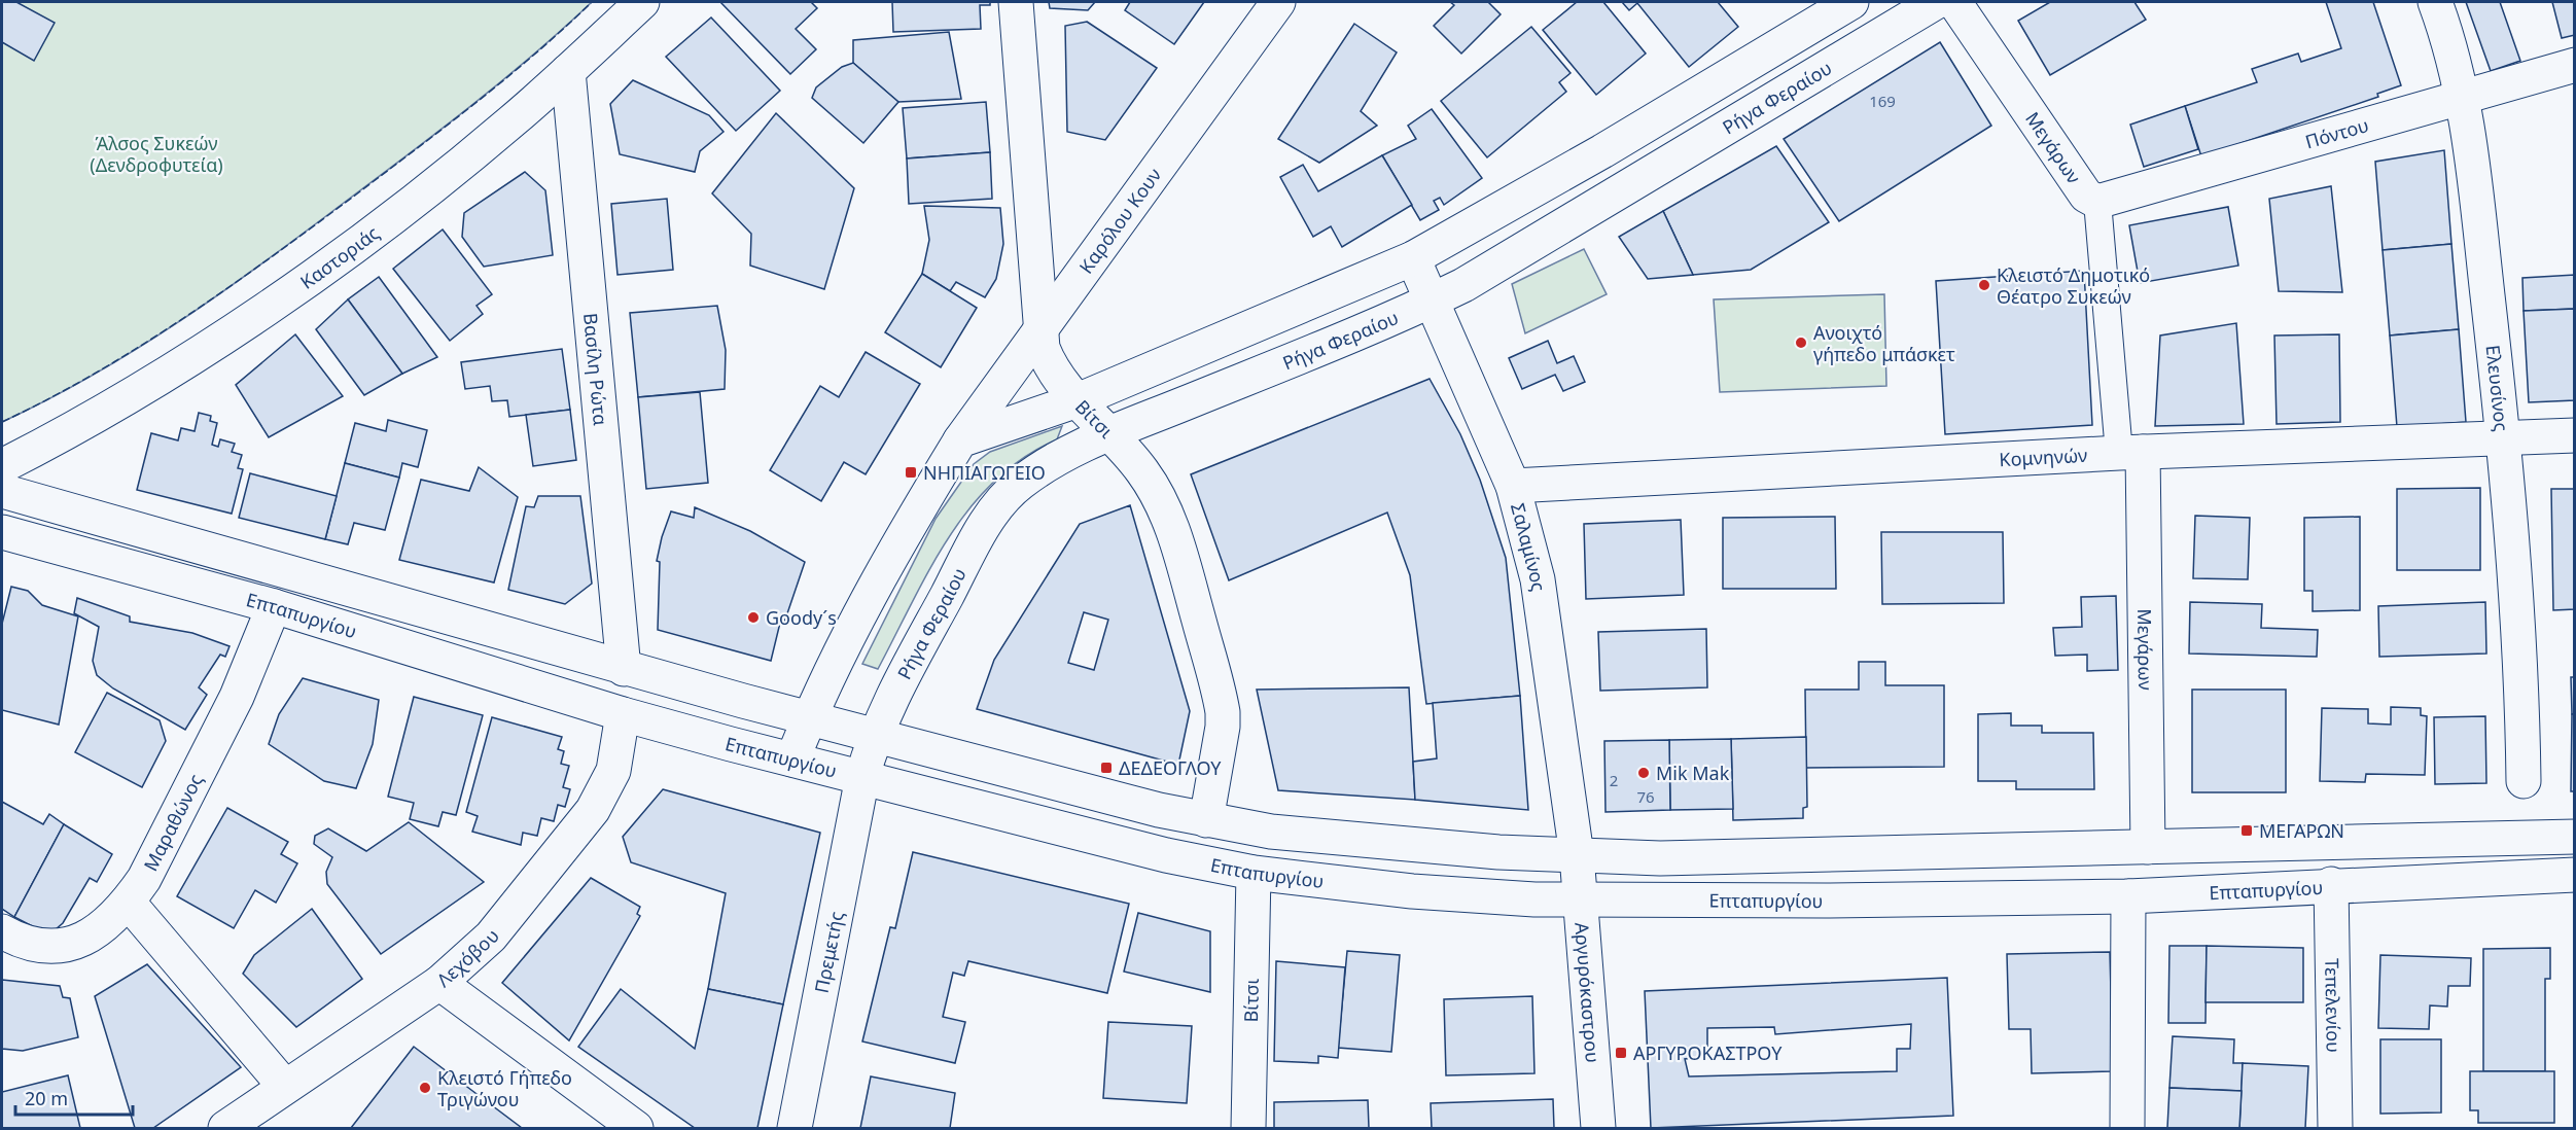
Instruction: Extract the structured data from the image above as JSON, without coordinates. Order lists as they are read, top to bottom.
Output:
{
  "streets": {
    "street": [
      "Ρήγα Φεραίου",
      "Πόντου",
      "Μεγάρων",
      "Καρόλου Κουν",
      "Καστοριάς",
      "Βασίλη Ρώτα",
      "Ελευσίνος",
      "Βίτσι",
      "Κομνηνών",
      "Σαλαμίνος",
      "Επταπυργίου",
      "Μαραθώνος",
      "Πρεμετής",
      "Λεχόβου",
      "Αργυρόκαστρου",
      "Τεπελενίου"
    ]
  },
  "crossings": [
    ["Ρήγα Φεραίου", "Βίτσι"],
    ["Ρήγα Φεραίου", "Σαλαμίνος"],
    ["Ρήγα Φεραίου", "Επταπυργίου"],
    ["Ρήγα Φεραίου", "Πρεμετής"],
    ["Πόντου", "Μεγάρων"],
    ["Πόντου", "Ελευσίνος"],
    ["Μεγάρων", "Κομνηνών"],
    ["Μεγάρων", "Επταπυργίου"],
    ["Καρόλου Κουν", "Βίτσι"],
    ["Καστοριάς", "Βασίλη Ρώτα"],
    ["Βασίλη Ρώτα", "Επταπυργίου"],
    ["Ελευσίνος", "Κομνηνών"],
    ["Βίτσι", "Επταπυργίου"],
    ["Κομνηνών", "Σαλαμίνος"],
    ["Σαλαμίνος", "Επταπυργίου"],
    ["Σαλαμίνος", "Αργυρόκαστρου"],
    ["Επταπυργίου", "Μαραθώνος"],
    ["Επταπυργίου", "Πρεμετής"],
    ["Επταπυργίου", "Λεχόβου"],
    ["Επταπυργίου", "Αργυρόκαστρου"],
    ["Επταπυργίου", "Τεπελενίου"]
  ],
  "parks": ["Άλσος Συκεών (Δενδροφυτεία)"],
  "places": {
    "other": [
      "Κλειστό Δημοτικό Θέατρο Συκεών",
      "Ανοιχτό γήπεδο μπάσκετ",
      "Goody´s",
      "Mik Mak",
      "Κλειστό Γήπεδο Τριγώνου"
    ],
    "transit": [
      "ΝΗΠΙΑΓΩΓΕΙΟ",
      "ΔΕΔΕΟΓΛΟΥ",
      "ΜΕΓΑΡΩΝ",
      "ΑΡΓΥΡΟΚΑΣΤΡΟΥ"
    ]
  },
  "house_numbers": ["169", "2", "76"],
  "scale_bar": "20 m"
}
